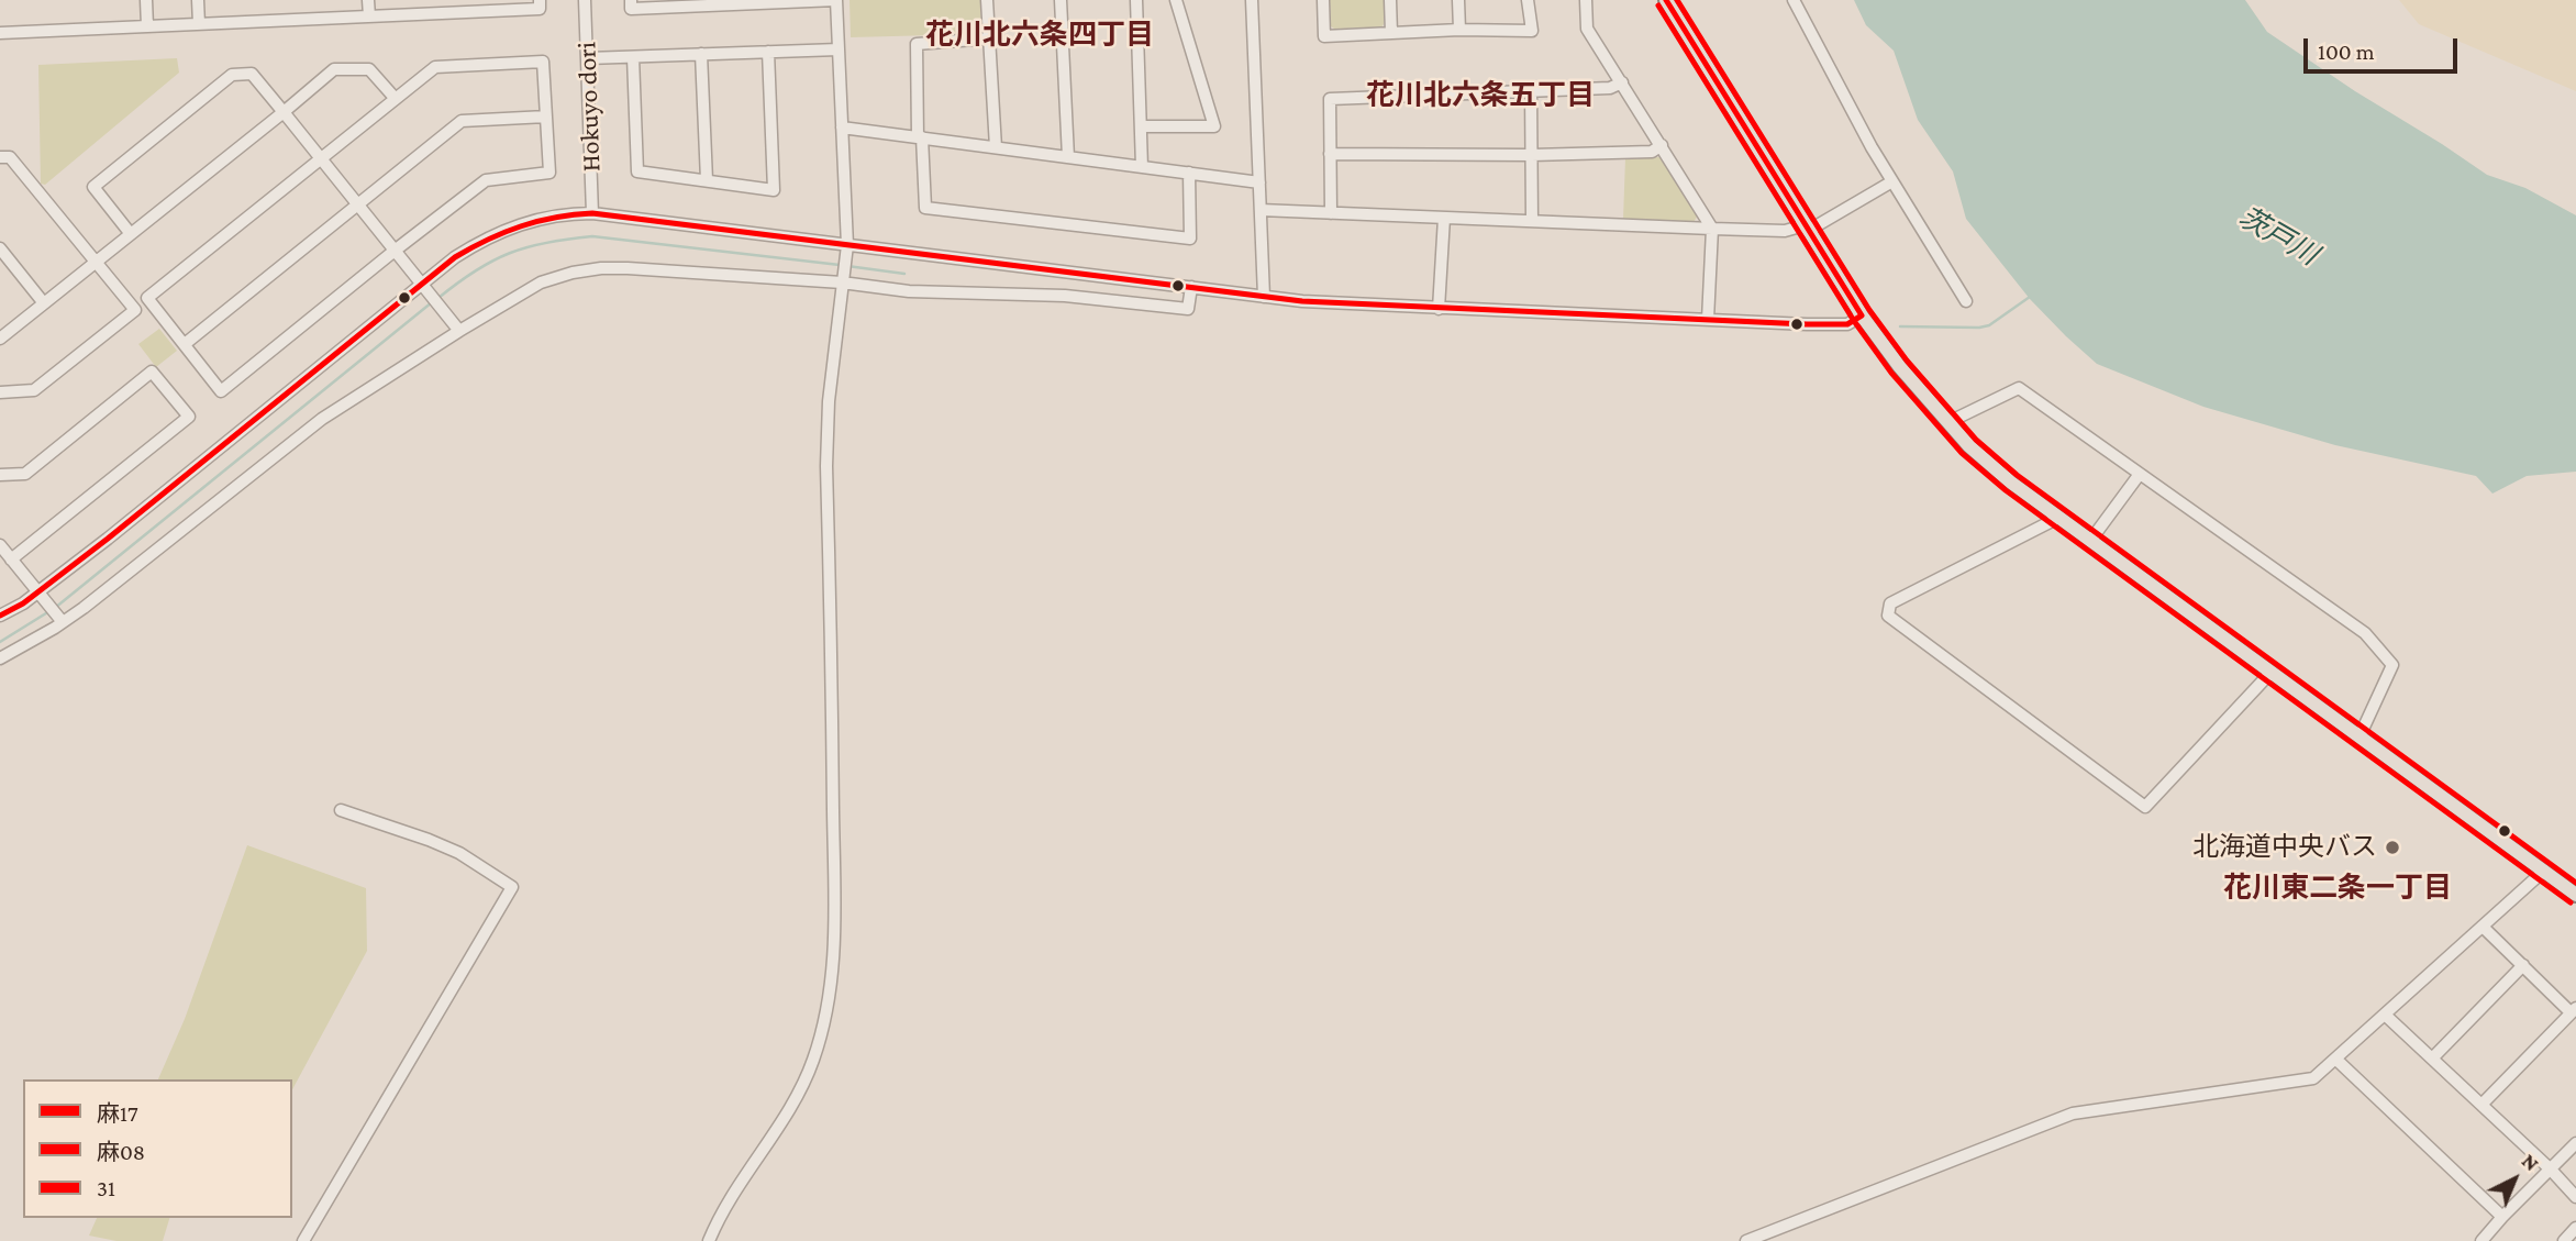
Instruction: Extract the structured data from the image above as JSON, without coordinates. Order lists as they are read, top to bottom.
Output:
{
  "streets": {
    "street": ["Hokuyo dori"]
  },
  "districts": ["花川北六条四丁目", "花川北六条五丁目", "花川東二条一丁目"],
  "water": ["茨戸川"],
  "places": ["北海道中央バス"],
  "lines": ["transit line 麻17", "transit line 31", "transit line 麻08"],
  "legend": ["麻17", "麻08", "31"],
  "scale_bar": "100 m",
  "north": "top right"
}
